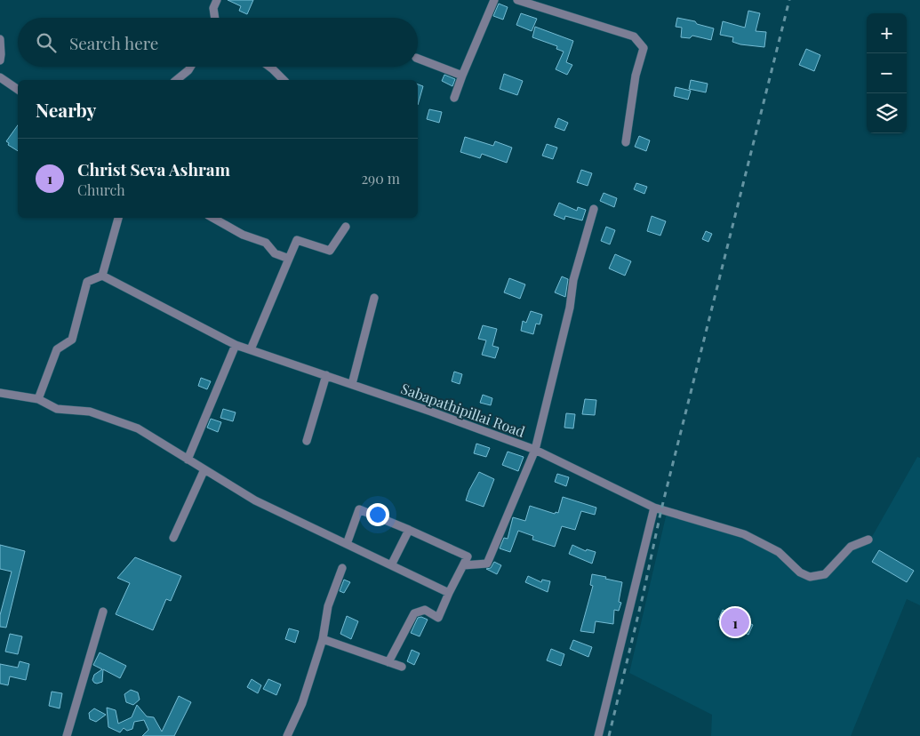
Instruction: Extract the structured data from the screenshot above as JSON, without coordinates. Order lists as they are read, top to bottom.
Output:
{
  "streets": {
    "street": ["Sabapathipillai Road"]
  },
  "page": {
    "map_buttons": ["+", "−"],
    "search": "Search here",
    "heading": "Nearby",
    "list": [
      {
        "mark": "1",
        "name": "Christ Seva Ashram",
        "note": "Church",
        "value": "290 m"
      }
    ],
    "pins": "1"
  }
}
